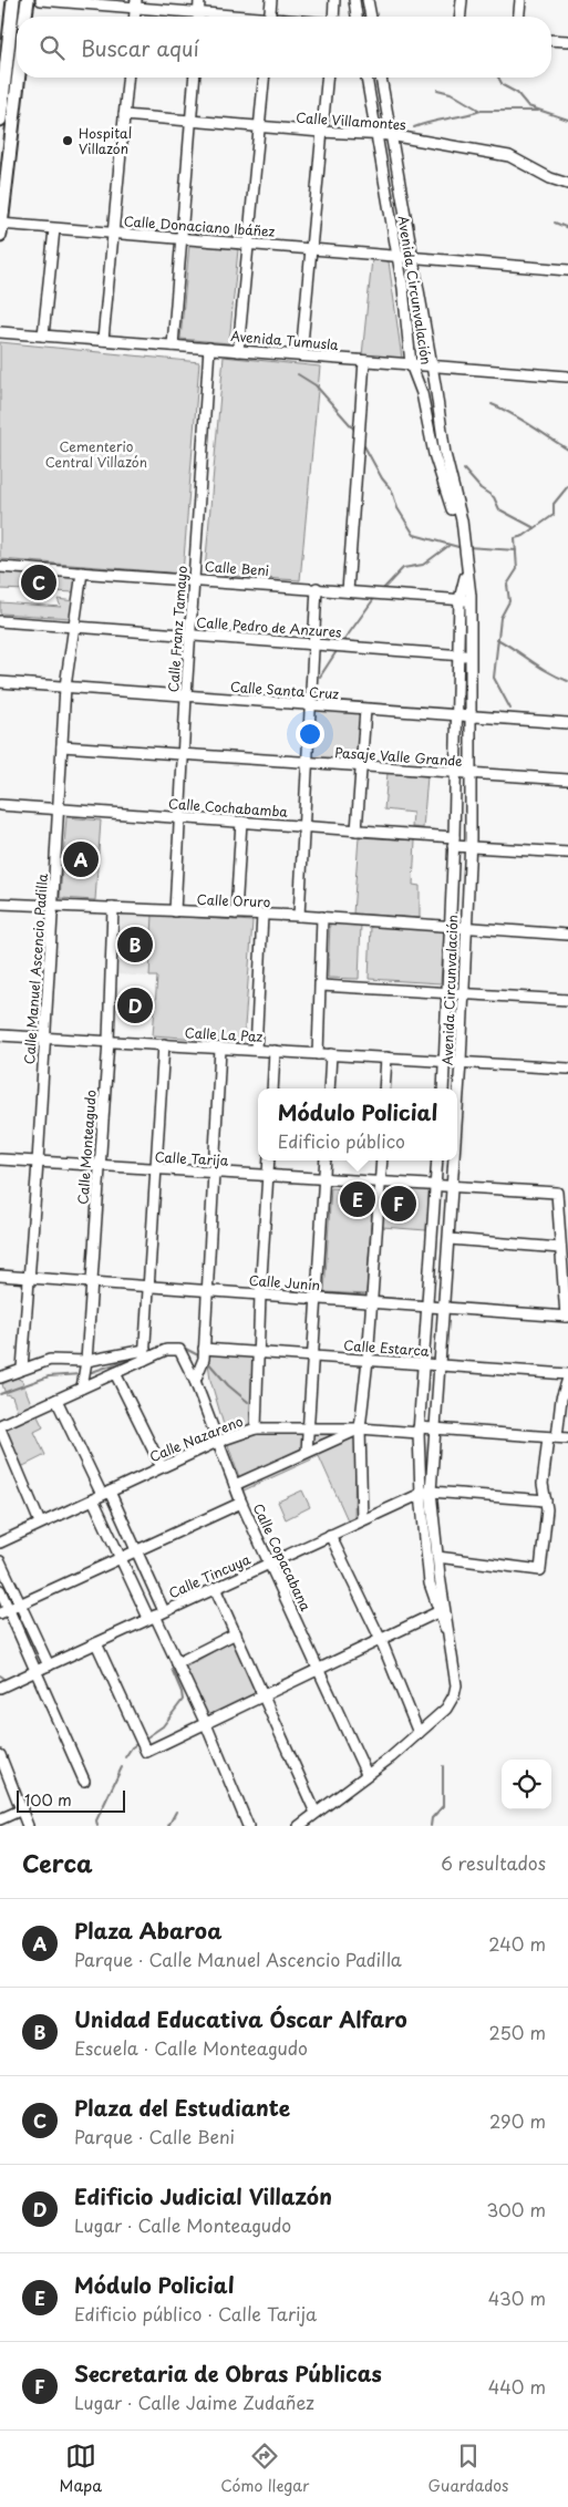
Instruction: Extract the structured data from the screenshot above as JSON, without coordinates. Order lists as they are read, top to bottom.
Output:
{
  "streets": {
    "street": [
      "Calle Villamontes",
      "Calle Donaciano Ibáñez",
      "Avenida Circunvalación",
      "Avenida Tumusla",
      "Calle Beni",
      "Calle Pedro de Anzures",
      "Calle Franz Tamayo",
      "Calle Santa Cruz",
      "Pasaje Valle Grande",
      "Calle Cochabamba",
      "Calle Oruro",
      "Calle Manuel Ascencio Padilla",
      "Calle La Paz",
      "Calle Monteagudo",
      "Calle Tarija",
      "Calle Junín",
      "Calle Estarca",
      "Calle Nazareno",
      "Calle Copacabana",
      "Calle Tincuya"
    ]
  },
  "crossings": [
    ["Calle Villamontes", "Avenida Circunvalación"],
    ["Calle Donaciano Ibáñez", "Avenida Circunvalación"],
    ["Avenida Circunvalación", "Avenida Tumusla"],
    ["Avenida Circunvalación", "Calle Beni"],
    ["Avenida Circunvalación", "Calle Pedro de Anzures"],
    ["Avenida Circunvalación", "Calle Santa Cruz"],
    ["Avenida Circunvalación", "Pasaje Valle Grande"],
    ["Avenida Circunvalación", "Calle Cochabamba"],
    ["Avenida Circunvalación", "Calle Oruro"],
    ["Avenida Circunvalación", "Calle La Paz"],
    ["Avenida Circunvalación", "Calle Tarija"],
    ["Avenida Circunvalación", "Calle Junín"],
    ["Avenida Circunvalación", "Calle Estarca"],
    ["Avenida Circunvalación", "Calle Nazareno"],
    ["Avenida Circunvalación", "Calle Copacabana"],
    ["Avenida Circunvalación", "Calle Tincuya"],
    ["Avenida Tumusla", "Calle Franz Tamayo"],
    ["Calle Beni", "Calle Franz Tamayo"],
    ["Calle Beni", "Calle Manuel Ascencio Padilla"],
    ["Calle Pedro de Anzures", "Calle Franz Tamayo"],
    ["Calle Pedro de Anzures", "Calle Manuel Ascencio Padilla"],
    ["Calle Franz Tamayo", "Calle Santa Cruz"],
    ["Calle Franz Tamayo", "Pasaje Valle Grande"],
    ["Calle Franz Tamayo", "Calle Cochabamba"],
    ["Calle Franz Tamayo", "Calle Oruro"],
    ["Calle Santa Cruz", "Calle Manuel Ascencio Padilla"],
    ["Pasaje Valle Grande", "Calle Manuel Ascencio Padilla"],
    ["Calle Cochabamba", "Calle Manuel Ascencio Padilla"],
    ["Calle Oruro", "Calle Manuel Ascencio Padilla"],
    ["Calle Oruro", "Calle Monteagudo"],
    ["Calle Manuel Ascencio Padilla", "Calle La Paz"],
    ["Calle Manuel Ascencio Padilla", "Calle Tarija"],
    ["Calle Manuel Ascencio Padilla", "Calle Junín"],
    ["Calle La Paz", "Calle Monteagudo"],
    ["Calle Monteagudo", "Calle Tarija"],
    ["Calle Monteagudo", "Calle Junín"],
    ["Calle Tarija", "Calle Junín"],
    ["Calle Nazareno", "Calle Copacabana"],
    ["Calle Copacabana", "Calle Tincuya"]
  ],
  "parks": ["Cementerio Central Villazón"],
  "places": ["Hospital Villazón"],
  "scale_bar": "100 m",
  "page": {
    "search": "Buscar aquí",
    "pins": [
      "C",
      "A",
      "B",
      "D",
      "E",
      "F"
    ],
    "popup": ["Módulo Policial", "Edificio público"],
    "scale": "100 m",
    "heading": ["Cerca", "6 resultados"],
    "list": [
      {
        "mark": "A",
        "name": "Plaza Abaroa",
        "note": "Parque · Calle Manuel Ascencio Padilla",
        "value": "240 m"
      },
      {
        "mark": "B",
        "name": "Unidad Educativa Óscar Alfaro",
        "note": "Escuela · Calle Monteagudo",
        "value": "250 m"
      },
      {
        "mark": "C",
        "name": "Plaza del Estudiante",
        "note": "Parque · Calle Beni",
        "value": "290 m"
      },
      {
        "mark": "D",
        "name": "Edificio Judicial Villazón",
        "note": "Lugar · Calle Monteagudo",
        "value": "300 m"
      },
      {
        "mark": "E",
        "name": "Módulo Policial",
        "note": "Edificio público · Calle Tarija",
        "value": "430 m"
      },
      {
        "mark": "F",
        "name": "Secretaria de Obras Públicas",
        "note": "Lugar · Calle Jaime Zudañez",
        "value": "440 m"
      }
    ],
    "nav": ["Mapa", "Cómo llegar", "Guardados"]
  }
}
